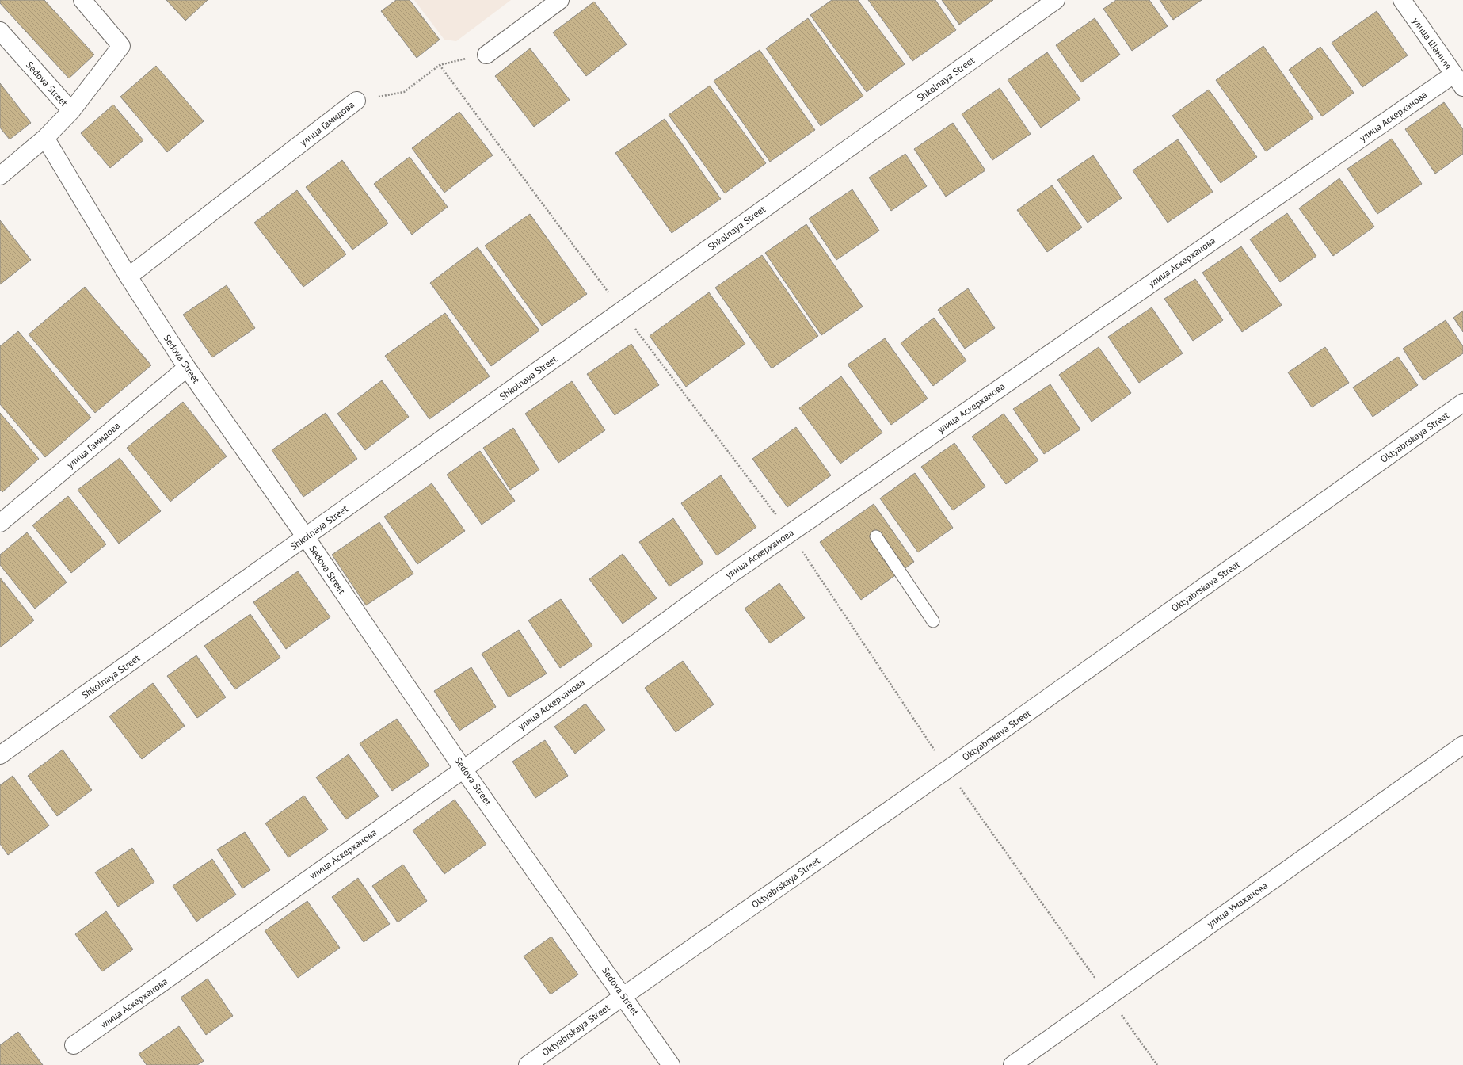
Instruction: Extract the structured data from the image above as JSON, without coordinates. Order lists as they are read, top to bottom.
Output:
{
  "streets": {
    "street": [
      "улица Шамиля",
      "Shkolnaya Street",
      "Sedova Street",
      "улица Аскерханова",
      "улица Гамидова",
      "Oktyabrskaya Street",
      "улица Умаханова"
    ]
  },
  "crossings": [
    ["улица Шамиля", "улица Аскерханова"],
    ["Shkolnaya Street", "Sedova Street"],
    ["Sedova Street", "улица Аскерханова"],
    ["Sedova Street", "улица Гамидова"],
    ["Sedova Street", "Oktyabrskaya Street"]
  ]
}
